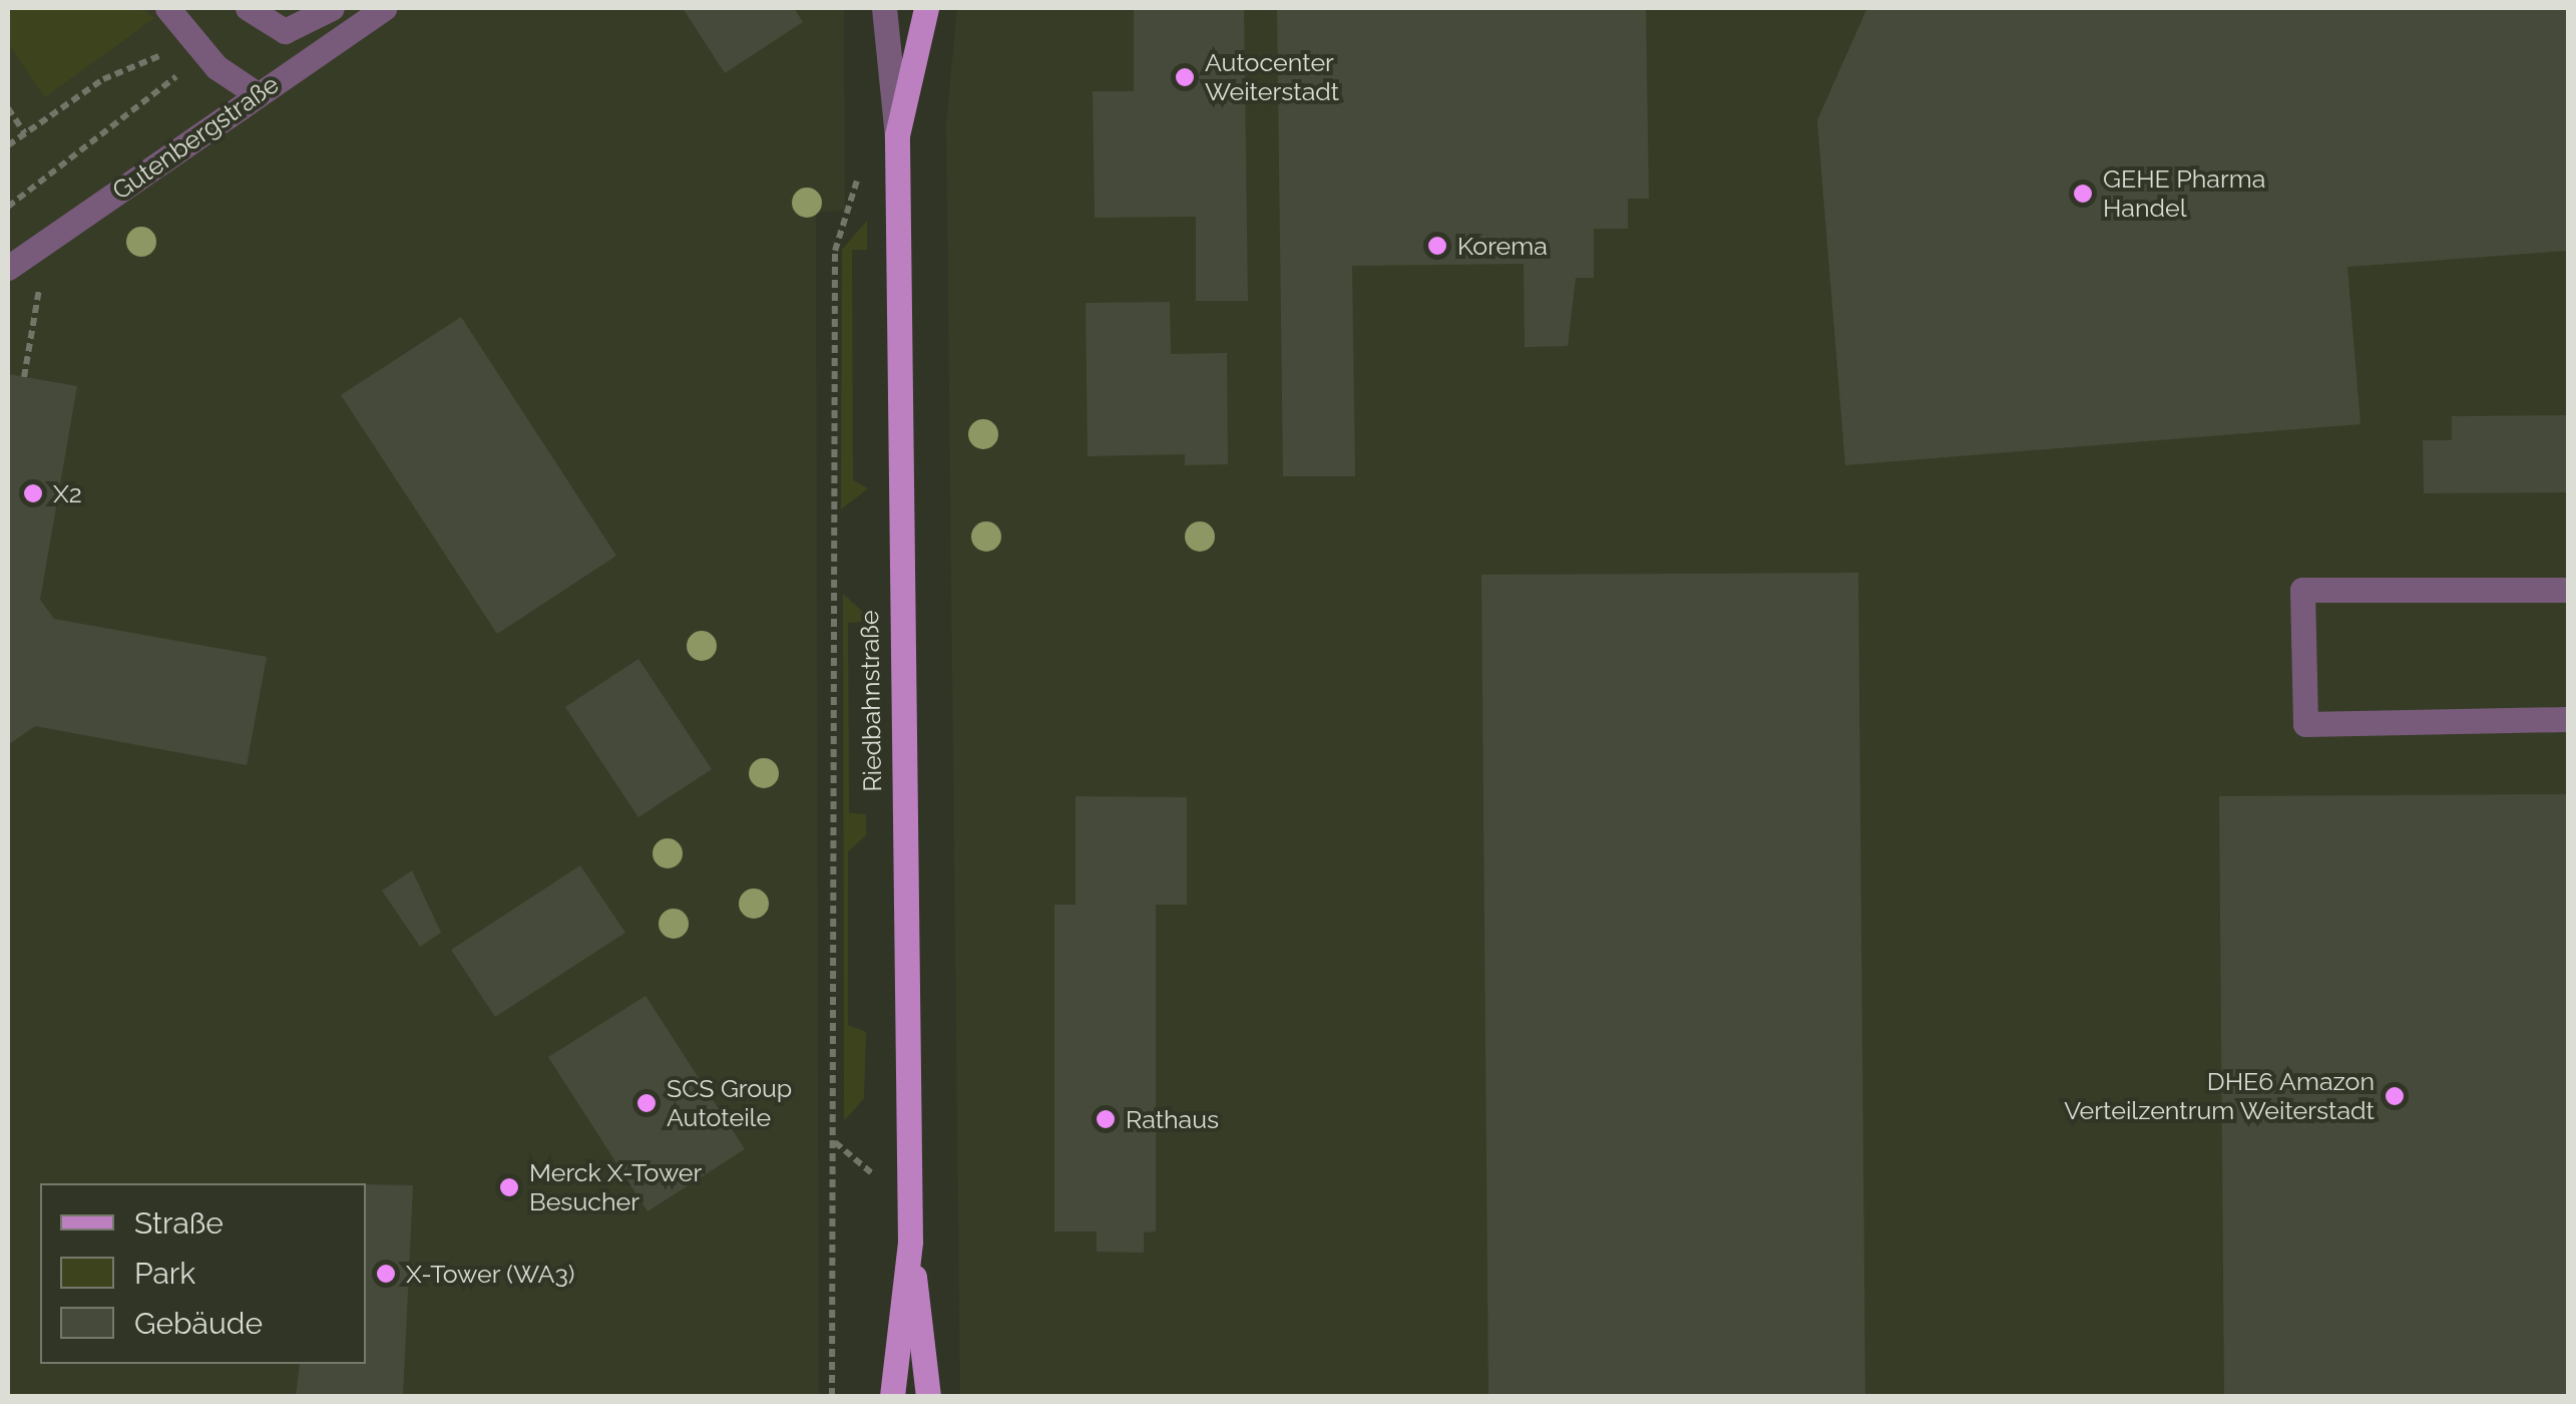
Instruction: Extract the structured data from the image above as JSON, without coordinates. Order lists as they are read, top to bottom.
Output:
{
  "streets": {
    "main road": ["Riedbahnstraße"],
    "street": ["Gutenbergstraße"]
  },
  "places": [
    "Autocenter Weiterstadt",
    "GEHE Pharma Handel",
    "Korema",
    "X2",
    "DHE6 Amazon Verteilzentrum Weiterstadt",
    "SCS Group Autoteile",
    "Rathaus",
    "Merck X-Tower Besucher",
    "X-Tower (WA3)"
  ],
  "legend": ["Straße", "Park", "Gebäude"]
}
